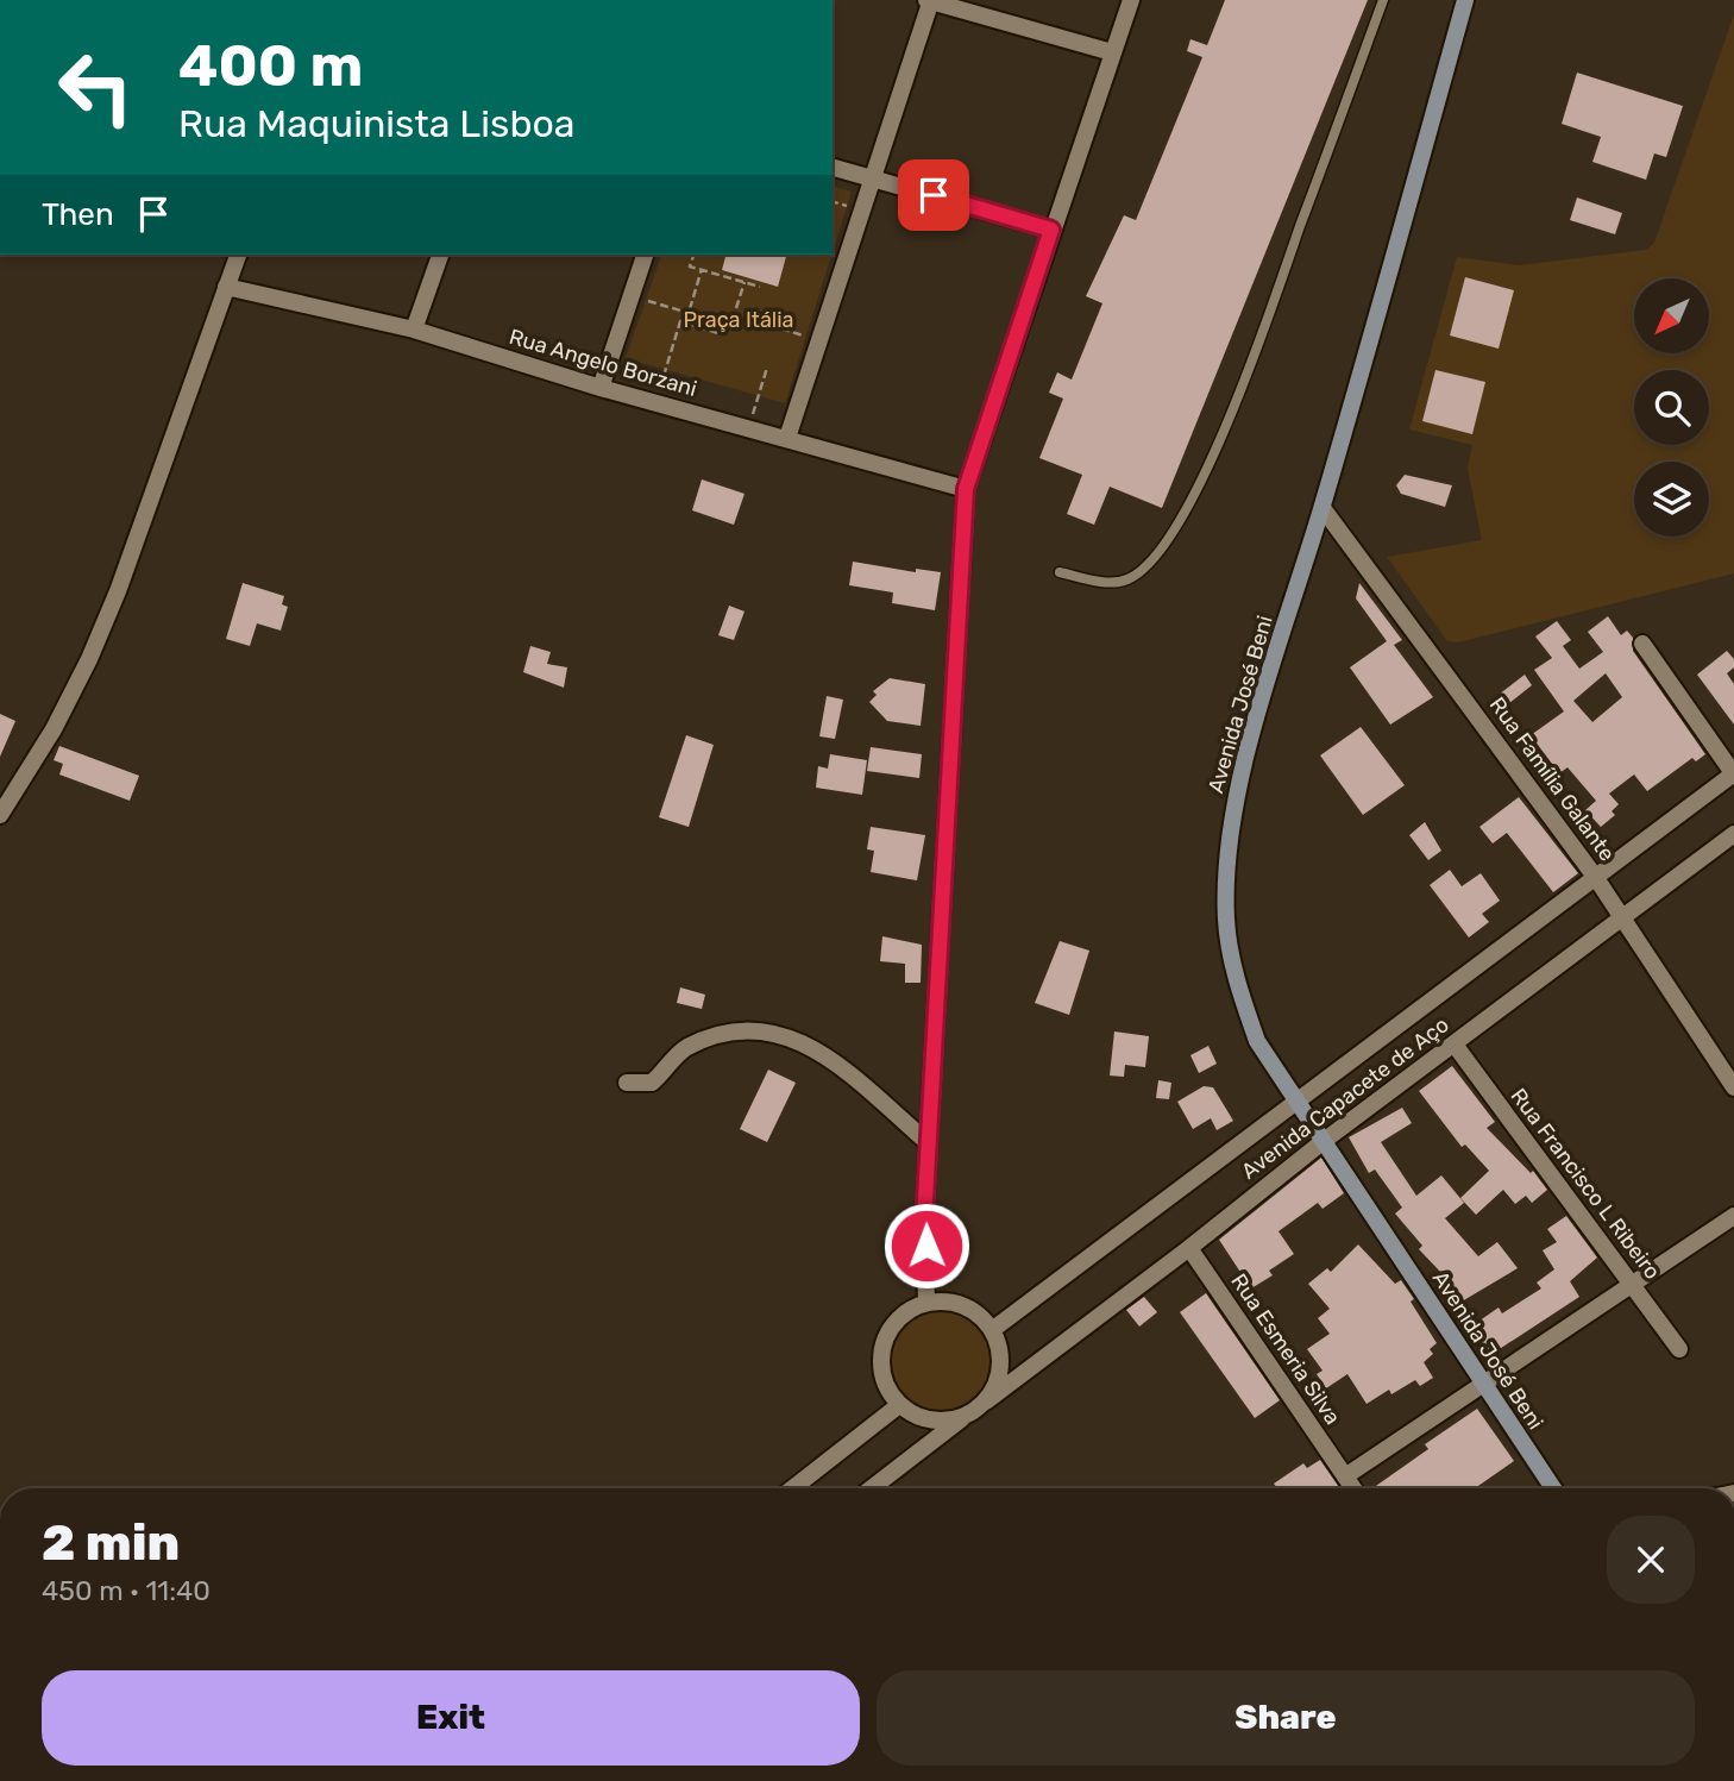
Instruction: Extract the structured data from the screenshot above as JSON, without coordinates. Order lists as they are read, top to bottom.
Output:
{
  "streets": {
    "main road": ["Avenida José Beni"],
    "street": [
      "Rua Angelo Borzani",
      "Rua Família Galante",
      "Avenida Capacete de Aço",
      "Rua Francisco L Ribeiro",
      "Rua Esmeria Silva"
    ]
  },
  "crossings": [
    ["Avenida José Beni", "Rua Família Galante"],
    ["Avenida José Beni", "Avenida Capacete de Aço"],
    ["Rua Família Galante", "Avenida Capacete de Aço"],
    ["Avenida Capacete de Aço", "Rua Francisco L Ribeiro"],
    ["Avenida Capacete de Aço", "Rua Esmeria Silva"]
  ],
  "parks": ["Praça Itália"],
  "north": "bottom left",
  "page": {
    "turn": ["400 m", "Rua Maquinista Lisboa"],
    "then": "Then",
    "heading": ["2 min", "450 m · 11:40"],
    "buttons": ["Exit", "Share"]
  }
}
